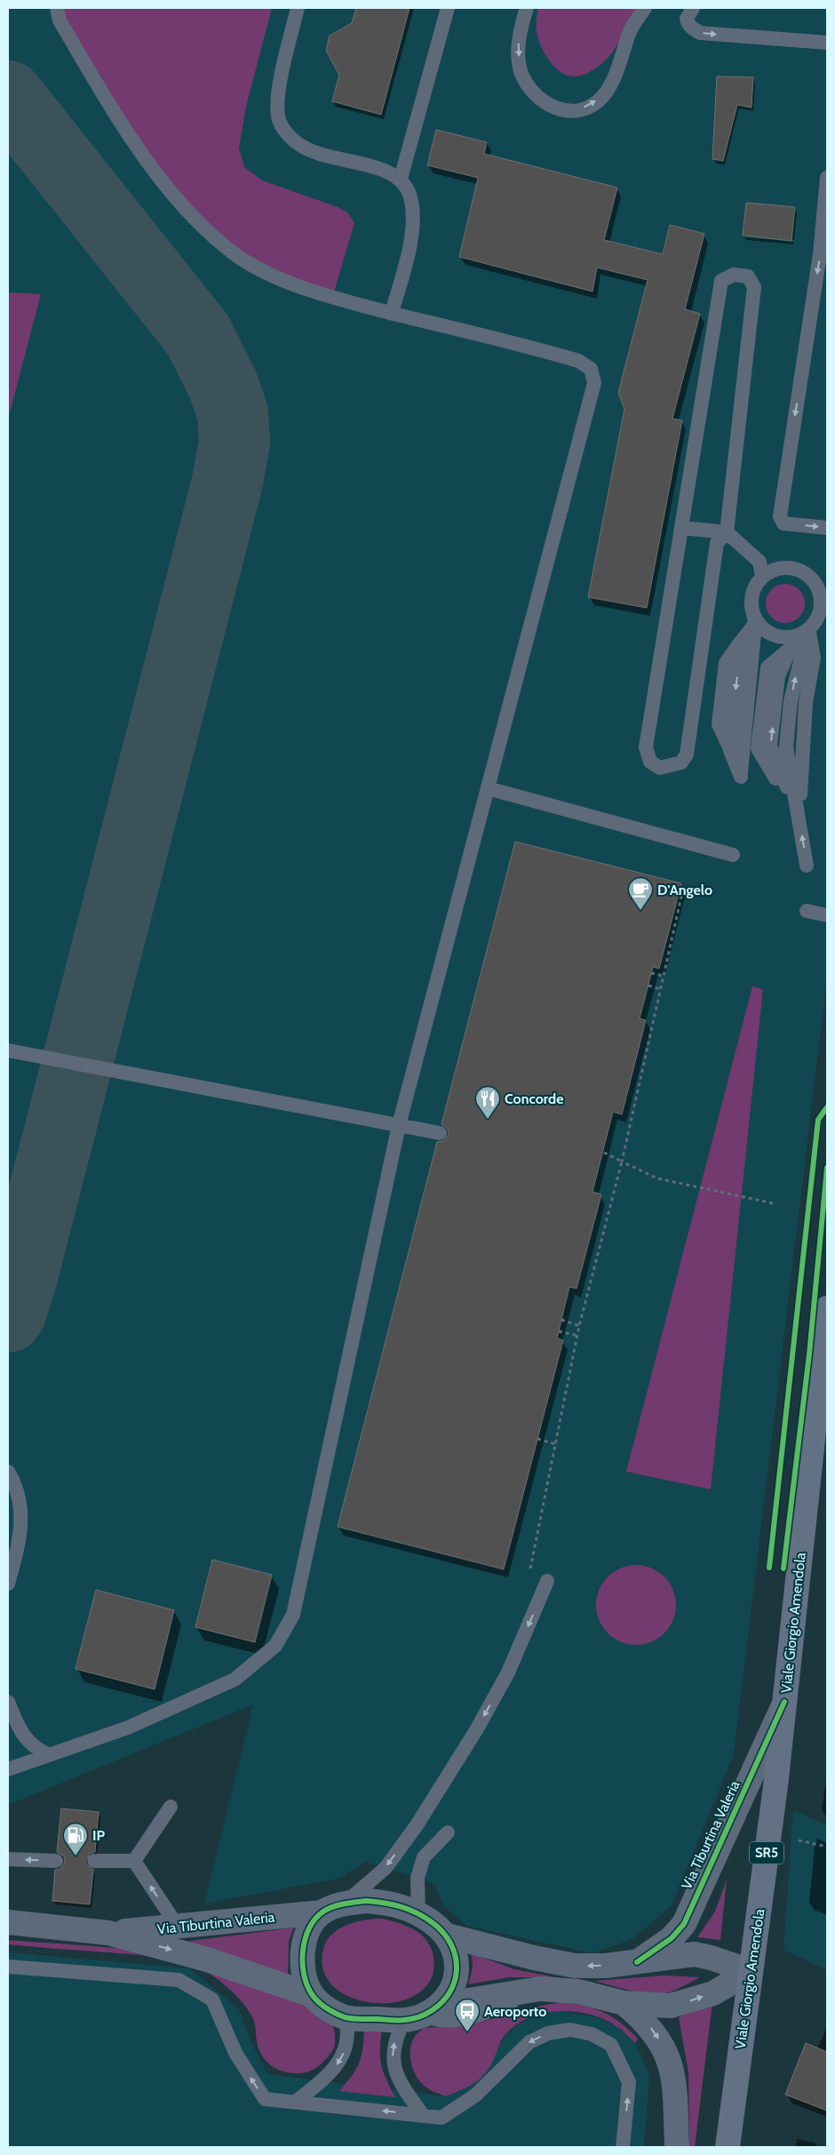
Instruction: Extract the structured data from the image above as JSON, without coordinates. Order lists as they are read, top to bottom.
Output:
{
  "streets": {
    "main road": ["Viale Giorgio Amendola", "SR5"],
    "street": ["Via Tiburtina Valeria"]
  },
  "crossings": [
    ["Viale Giorgio Amendola", "Via Tiburtina Valeria"]
  ],
  "places": {
    "cafe": ["D'Angelo"],
    "restaurant": ["Concorde"],
    "fuel station": ["IP"],
    "bus stop": ["Aeroporto"]
  }
}
